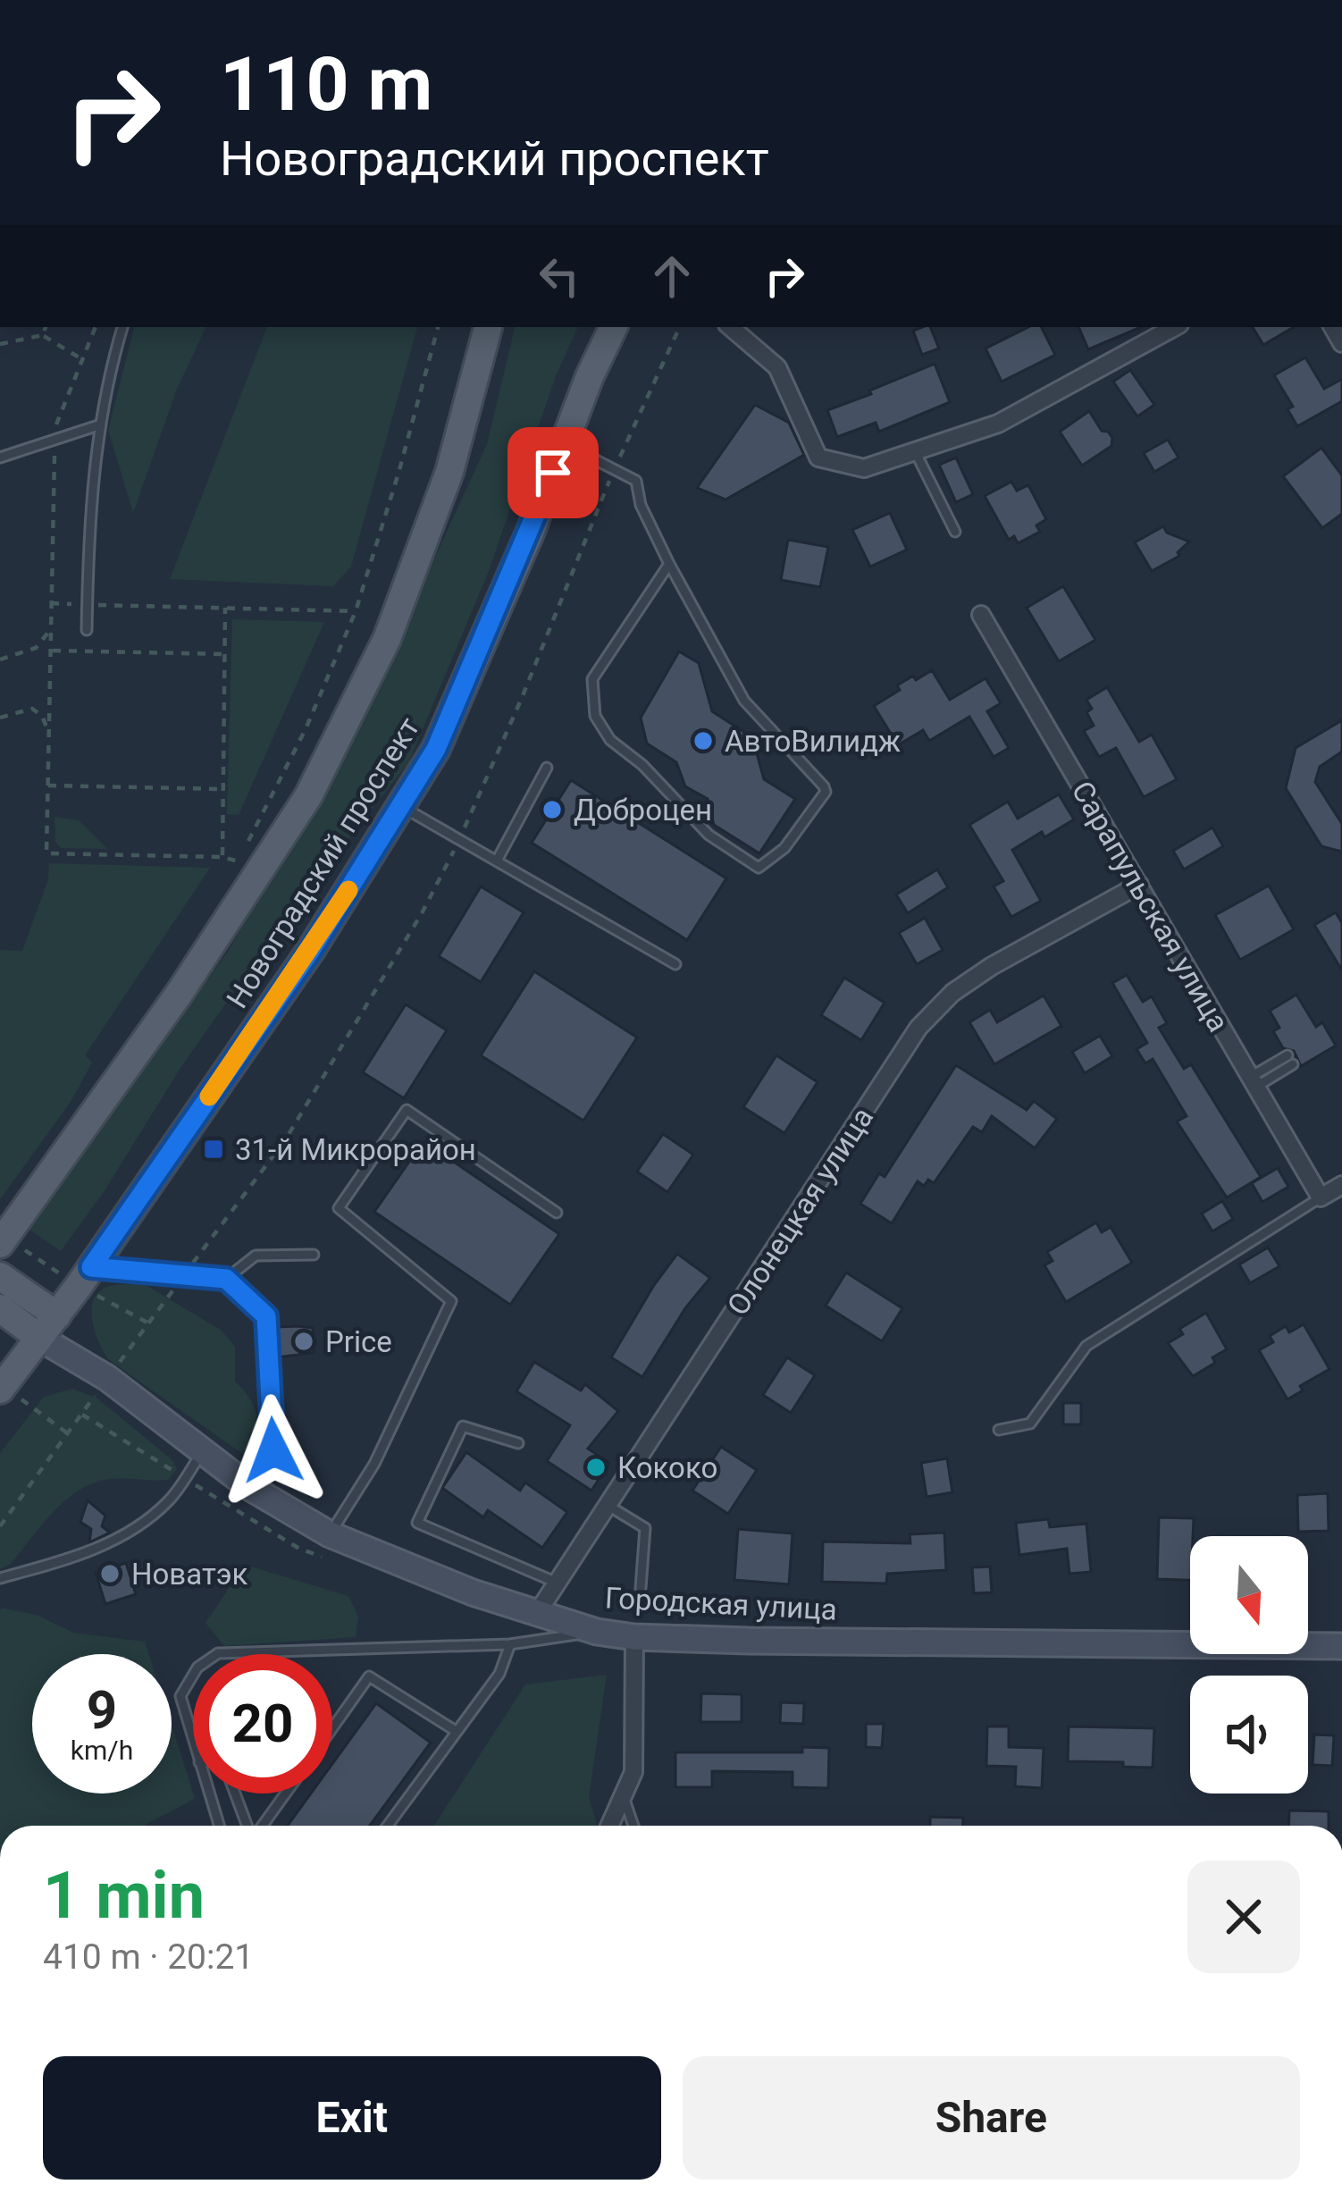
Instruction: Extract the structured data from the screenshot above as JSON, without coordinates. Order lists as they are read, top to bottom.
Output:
{
  "streets": {
    "main road": ["Новоградский проспект", "Городская улица"],
    "street": ["Сарапульская улица", "Олонецкая улица"]
  },
  "crossings": [
    ["Новоградский проспект", "Городская улица"],
    ["Сарапульская улица", "Олонецкая улица"],
    ["Олонецкая улица", "Городская улица"]
  ],
  "places": {
    "other": [
      "АвтоВилидж",
      "Доброцен",
      "Price",
      "Кококо",
      "Новатэк"
    ],
    "transit": ["31-й Микрорайон"]
  },
  "north": "bottom",
  "page": {
    "turn": ["110 m", "Новоградский проспект"],
    "speed": "9 km/h",
    "limit": "20",
    "heading": ["1 min", "410 m · 20:21"],
    "buttons": ["Exit", "Share"]
  }
}
